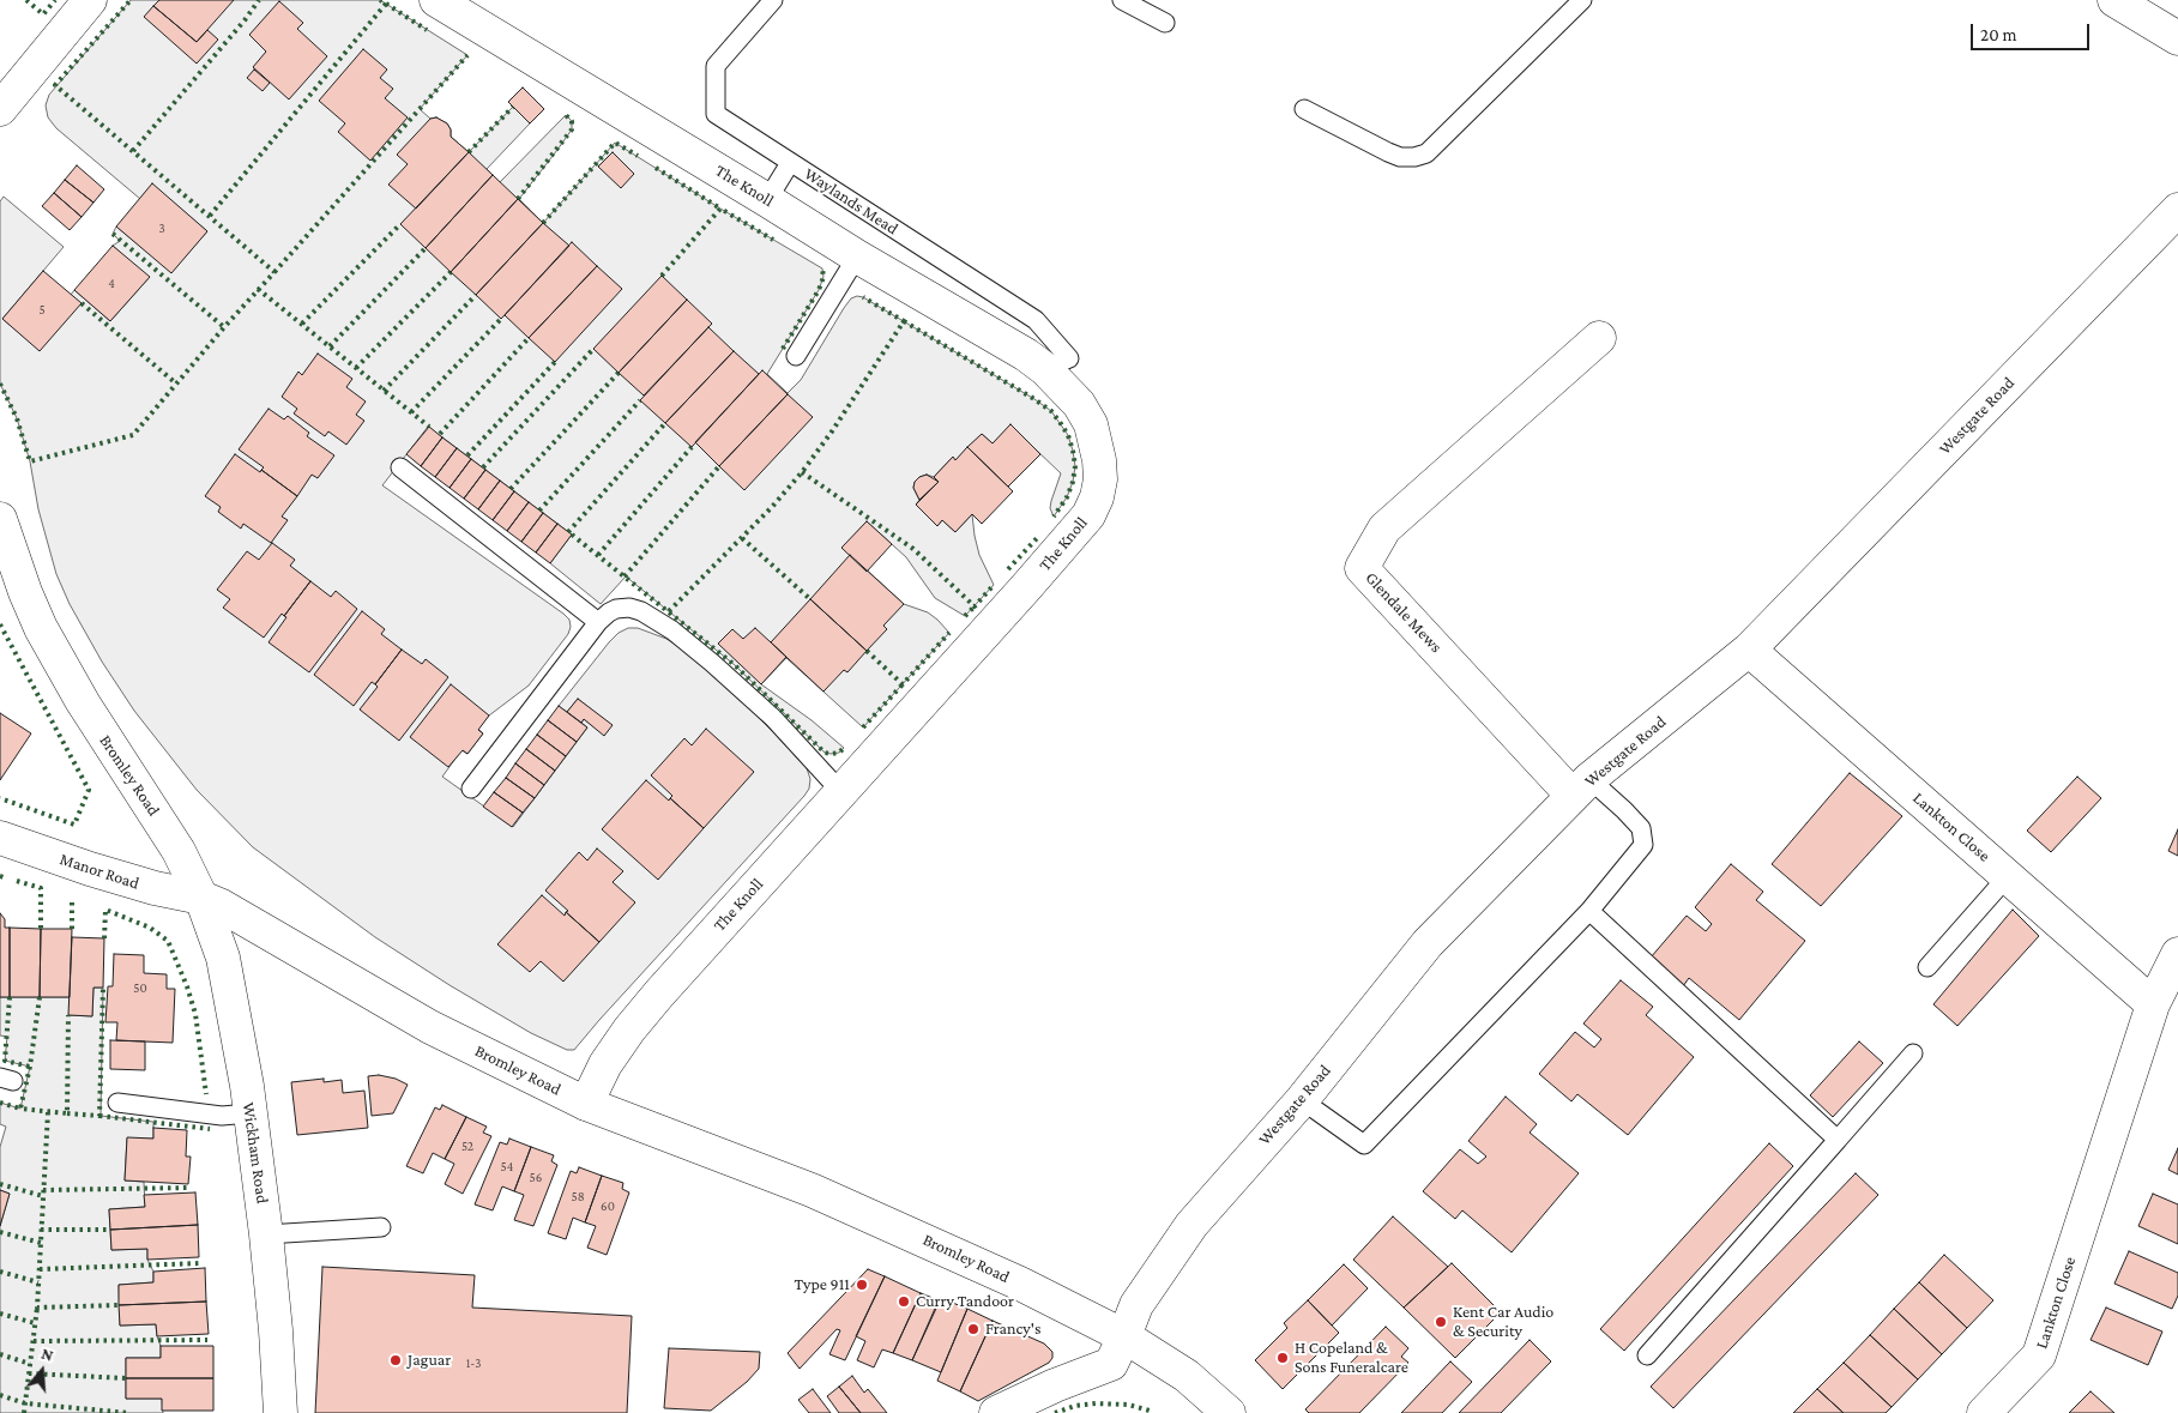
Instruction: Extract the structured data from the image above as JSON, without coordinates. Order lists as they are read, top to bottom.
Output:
{
  "streets": {
    "street": [
      "The Knoll",
      "Westgate Road",
      "Glendale Mews",
      "Bromley Road",
      "Lankton Close",
      "Manor Road",
      "Wickham Road"
    ],
    "lane": ["Waylands Mead"]
  },
  "crossings": [
    ["The Knoll", "Waylands Mead"],
    ["The Knoll", "Bromley Road"],
    ["Westgate Road", "Glendale Mews"],
    ["Westgate Road", "Bromley Road"],
    ["Westgate Road", "Lankton Close"],
    ["Bromley Road", "Manor Road"],
    ["Bromley Road", "Wickham Road"],
    ["Manor Road", "Wickham Road"]
  ],
  "places": [
    "Type 911",
    "Curry Tandoor",
    "Kent Car Audio & Security",
    "Francy's",
    "H Copeland & Sons Funeralcare",
    "Jaguar"
  ],
  "house_numbers": [
    "3",
    "4",
    "5",
    "50",
    "52",
    "54",
    "56",
    "58",
    "60",
    "1-3"
  ],
  "scale_bar": "20 m",
  "north": "top"
}
